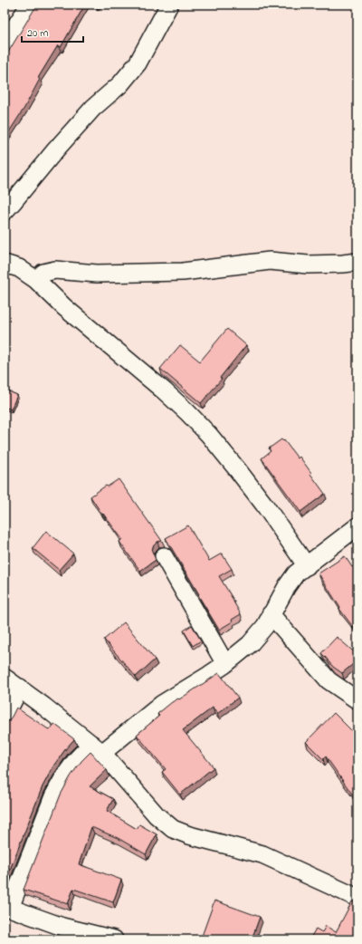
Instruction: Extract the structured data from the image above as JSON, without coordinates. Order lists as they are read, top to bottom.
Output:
{
  "scale_bar": "20 m"
}
